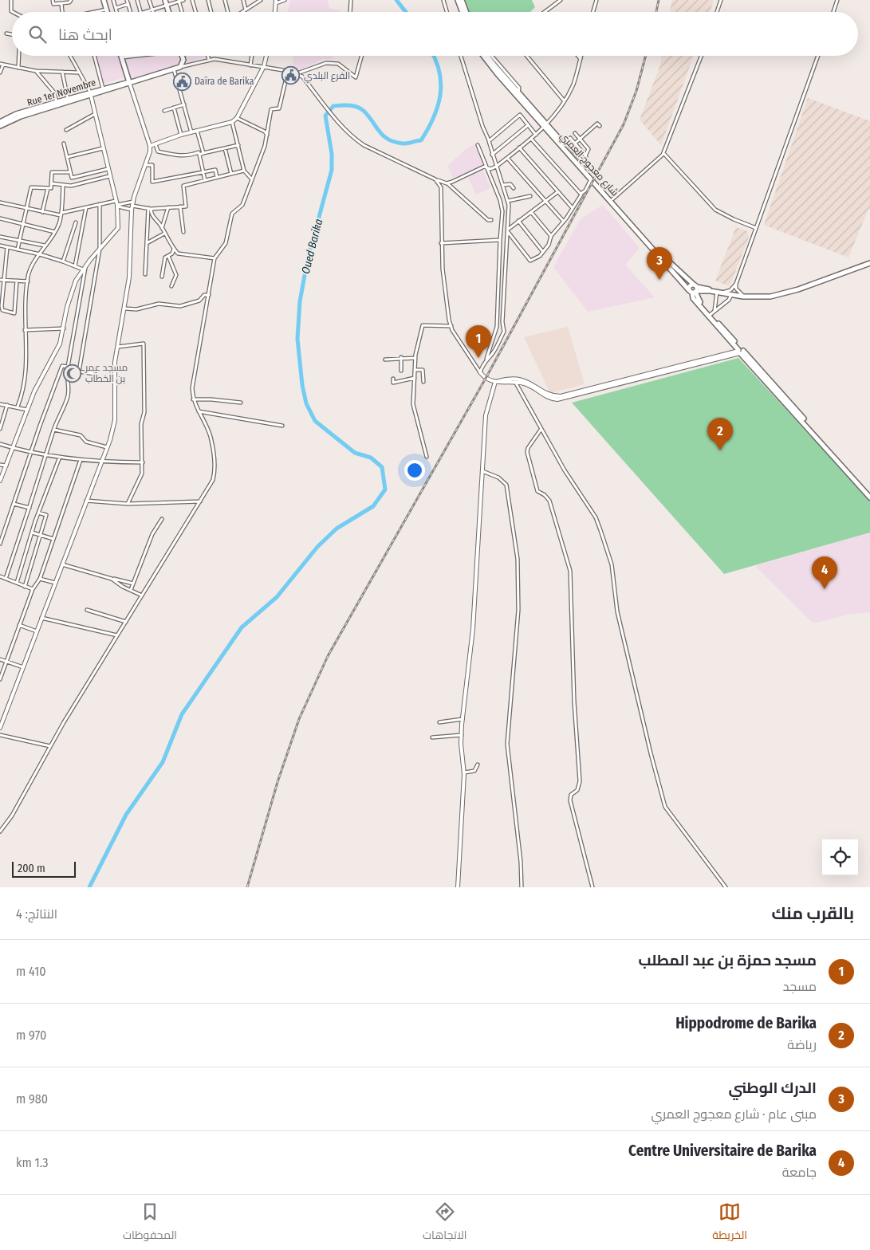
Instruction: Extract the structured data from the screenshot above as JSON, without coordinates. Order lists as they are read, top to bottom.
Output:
{
  "streets": {
    "main road": ["Rue 1er Novembre", "شارع معجوج العمري"]
  },
  "water": ["Oued Barika"],
  "places": {
    "public building": ["الفرع البلدي", "Daïra de Barika"],
    "mosque": ["مسجد عمر بن الخطاب"]
  },
  "scale_bar": "200 m",
  "page": {
    "search": "ابحث هنا",
    "pins": [
      "3",
      "1",
      "2",
      "4"
    ],
    "scale": "200 m",
    "heading": ["بالقرب منك", "النتائج: 4"],
    "list": [
      {
        "mark": "1",
        "name": "مسجد حمزة بن عبد المطلب",
        "note": "مسجد",
        "value": "410 m"
      },
      {
        "mark": "2",
        "name": "Hippodrome de Barika",
        "note": "رياضة",
        "value": "970 m"
      },
      {
        "mark": "3",
        "name": "الدرك الوطني",
        "note": "مبنى عام · شارع معجوج العمري",
        "value": "980 m"
      },
      {
        "mark": "4",
        "name": "Centre Universitaire de Barika",
        "note": "جامعة",
        "value": "1.3 km"
      }
    ],
    "nav": ["الخريطة", "الاتجاهات", "المحفوظات"]
  }
}
